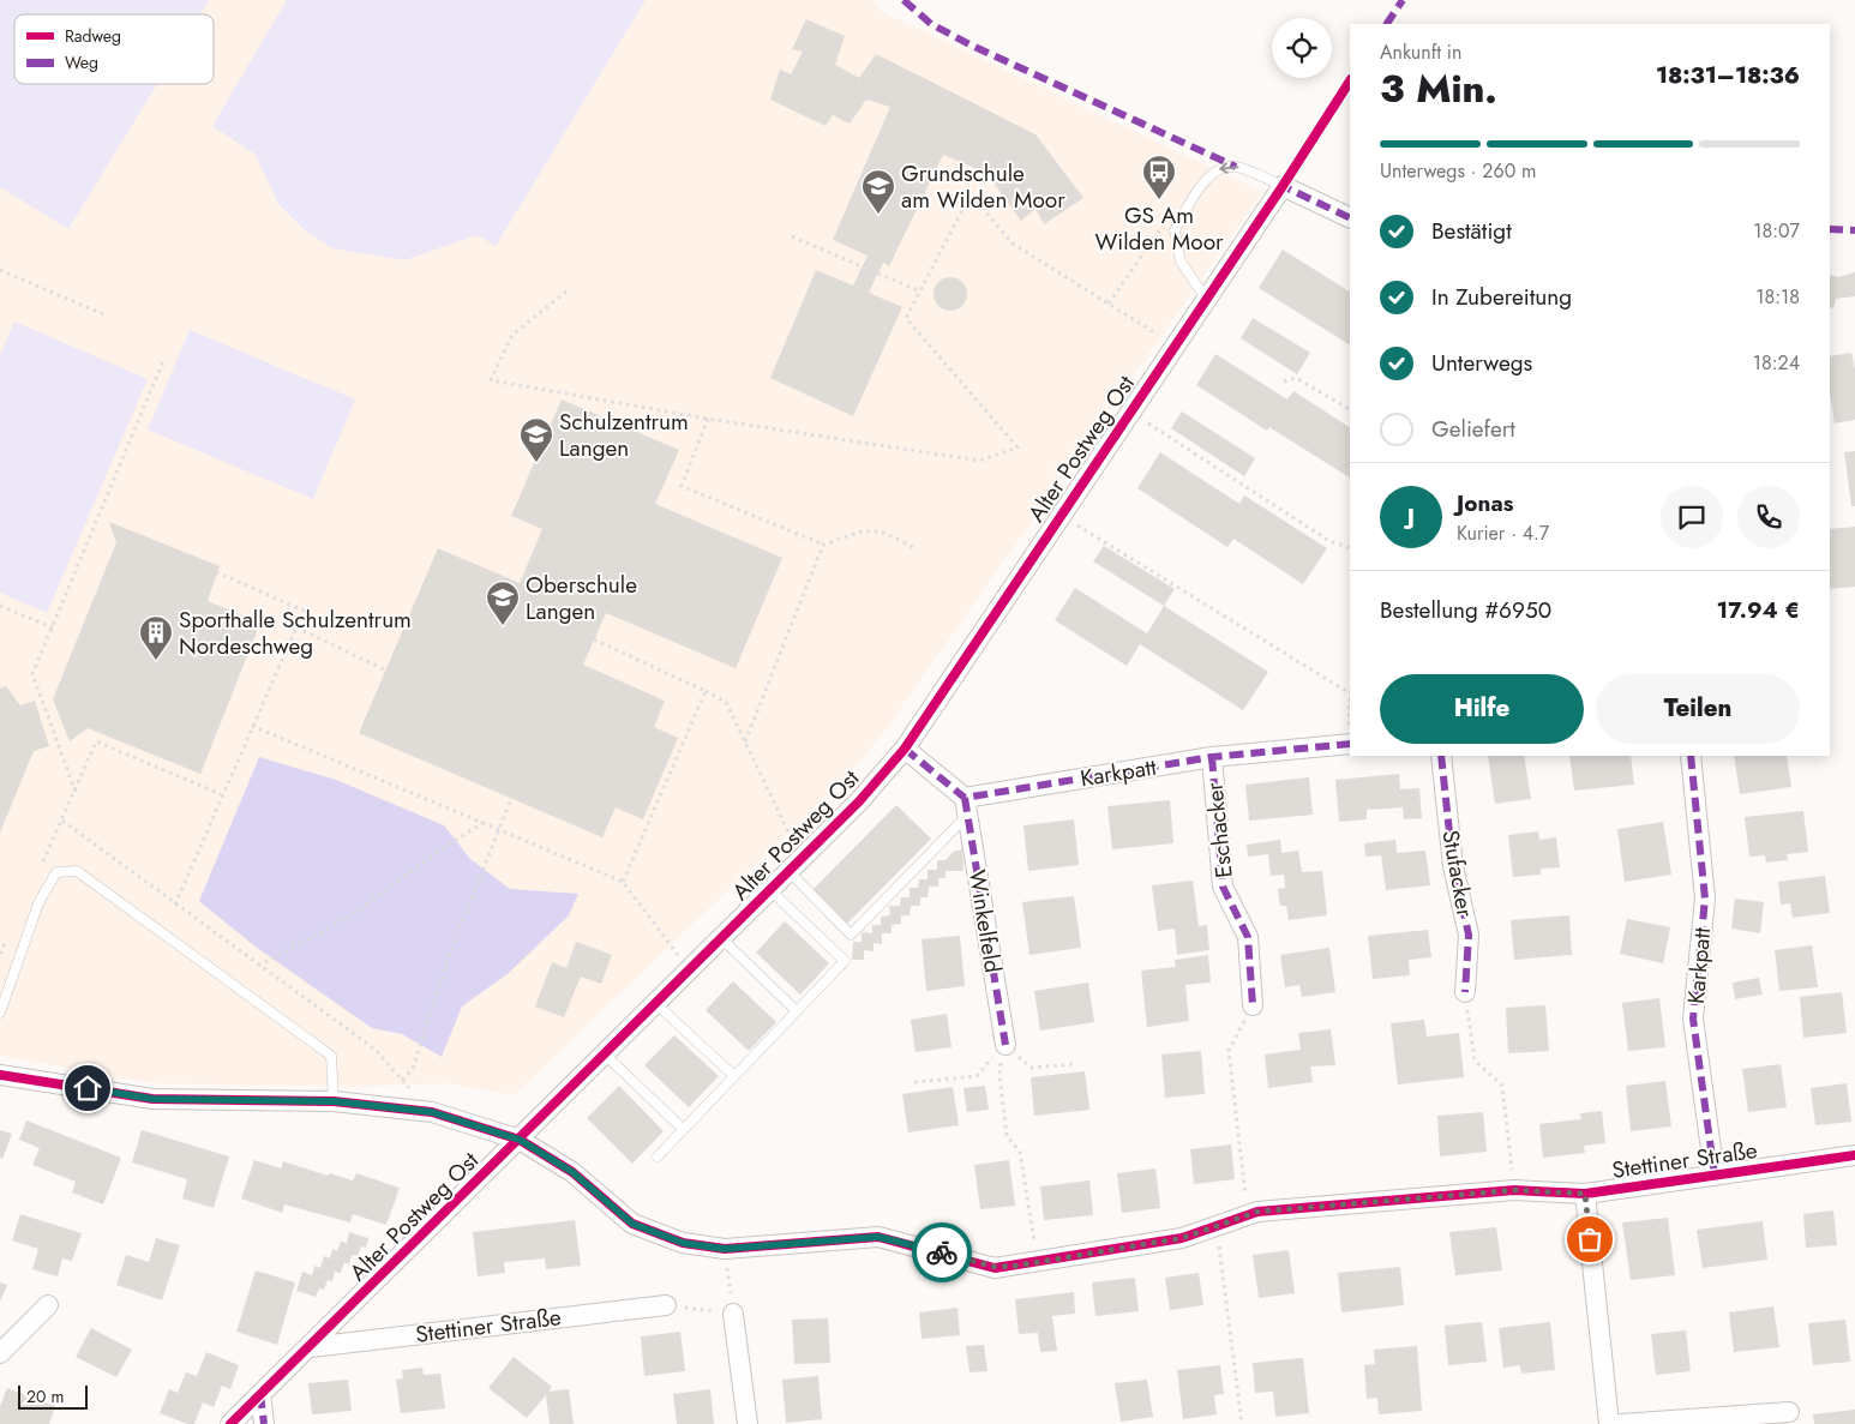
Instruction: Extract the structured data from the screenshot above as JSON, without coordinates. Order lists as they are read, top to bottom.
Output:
{
  "streets": {
    "street": [
      "Alter Postweg Ost",
      "Karkpatt",
      "Eschacker",
      "Stufacker",
      "Winkelfeld",
      "Stettiner Straße"
    ]
  },
  "crossings": [
    ["Alter Postweg Ost", "Stettiner Straße"],
    ["Karkpatt", "Eschacker"],
    ["Karkpatt", "Winkelfeld"],
    ["Karkpatt", "Stettiner Straße"]
  ],
  "places": {
    "bus stop": ["GS Am Wilden Moor"],
    "school or university": ["Grundschule am Wilden Moor", "Schulzentrum Langen", "Oberschule Langen"],
    "building": ["Sporthalle Schulzentrum Nordeschweg"]
  },
  "legend": ["Radweg", "Weg"],
  "scale_bar": "20 m",
  "page": {
    "heading": ["3 Min.", "Ankunft in", "18:31–18:36"],
    "panel": [
      "Jonas",
      "Kurier · 4.7",
      "Bestellung #6950",
      "17.94 €"
    ],
    "bar": "Unterwegs · 260 m",
    "list": [
      ["Bestätigt", "18:07"],
      ["In Zubereitung", "18:18"],
      ["Unterwegs", "18:24"],
      "Geliefert"
    ],
    "round": "J",
    "buttons": ["Hilfe", "Teilen"],
    "scale": "20 m"
  }
}
